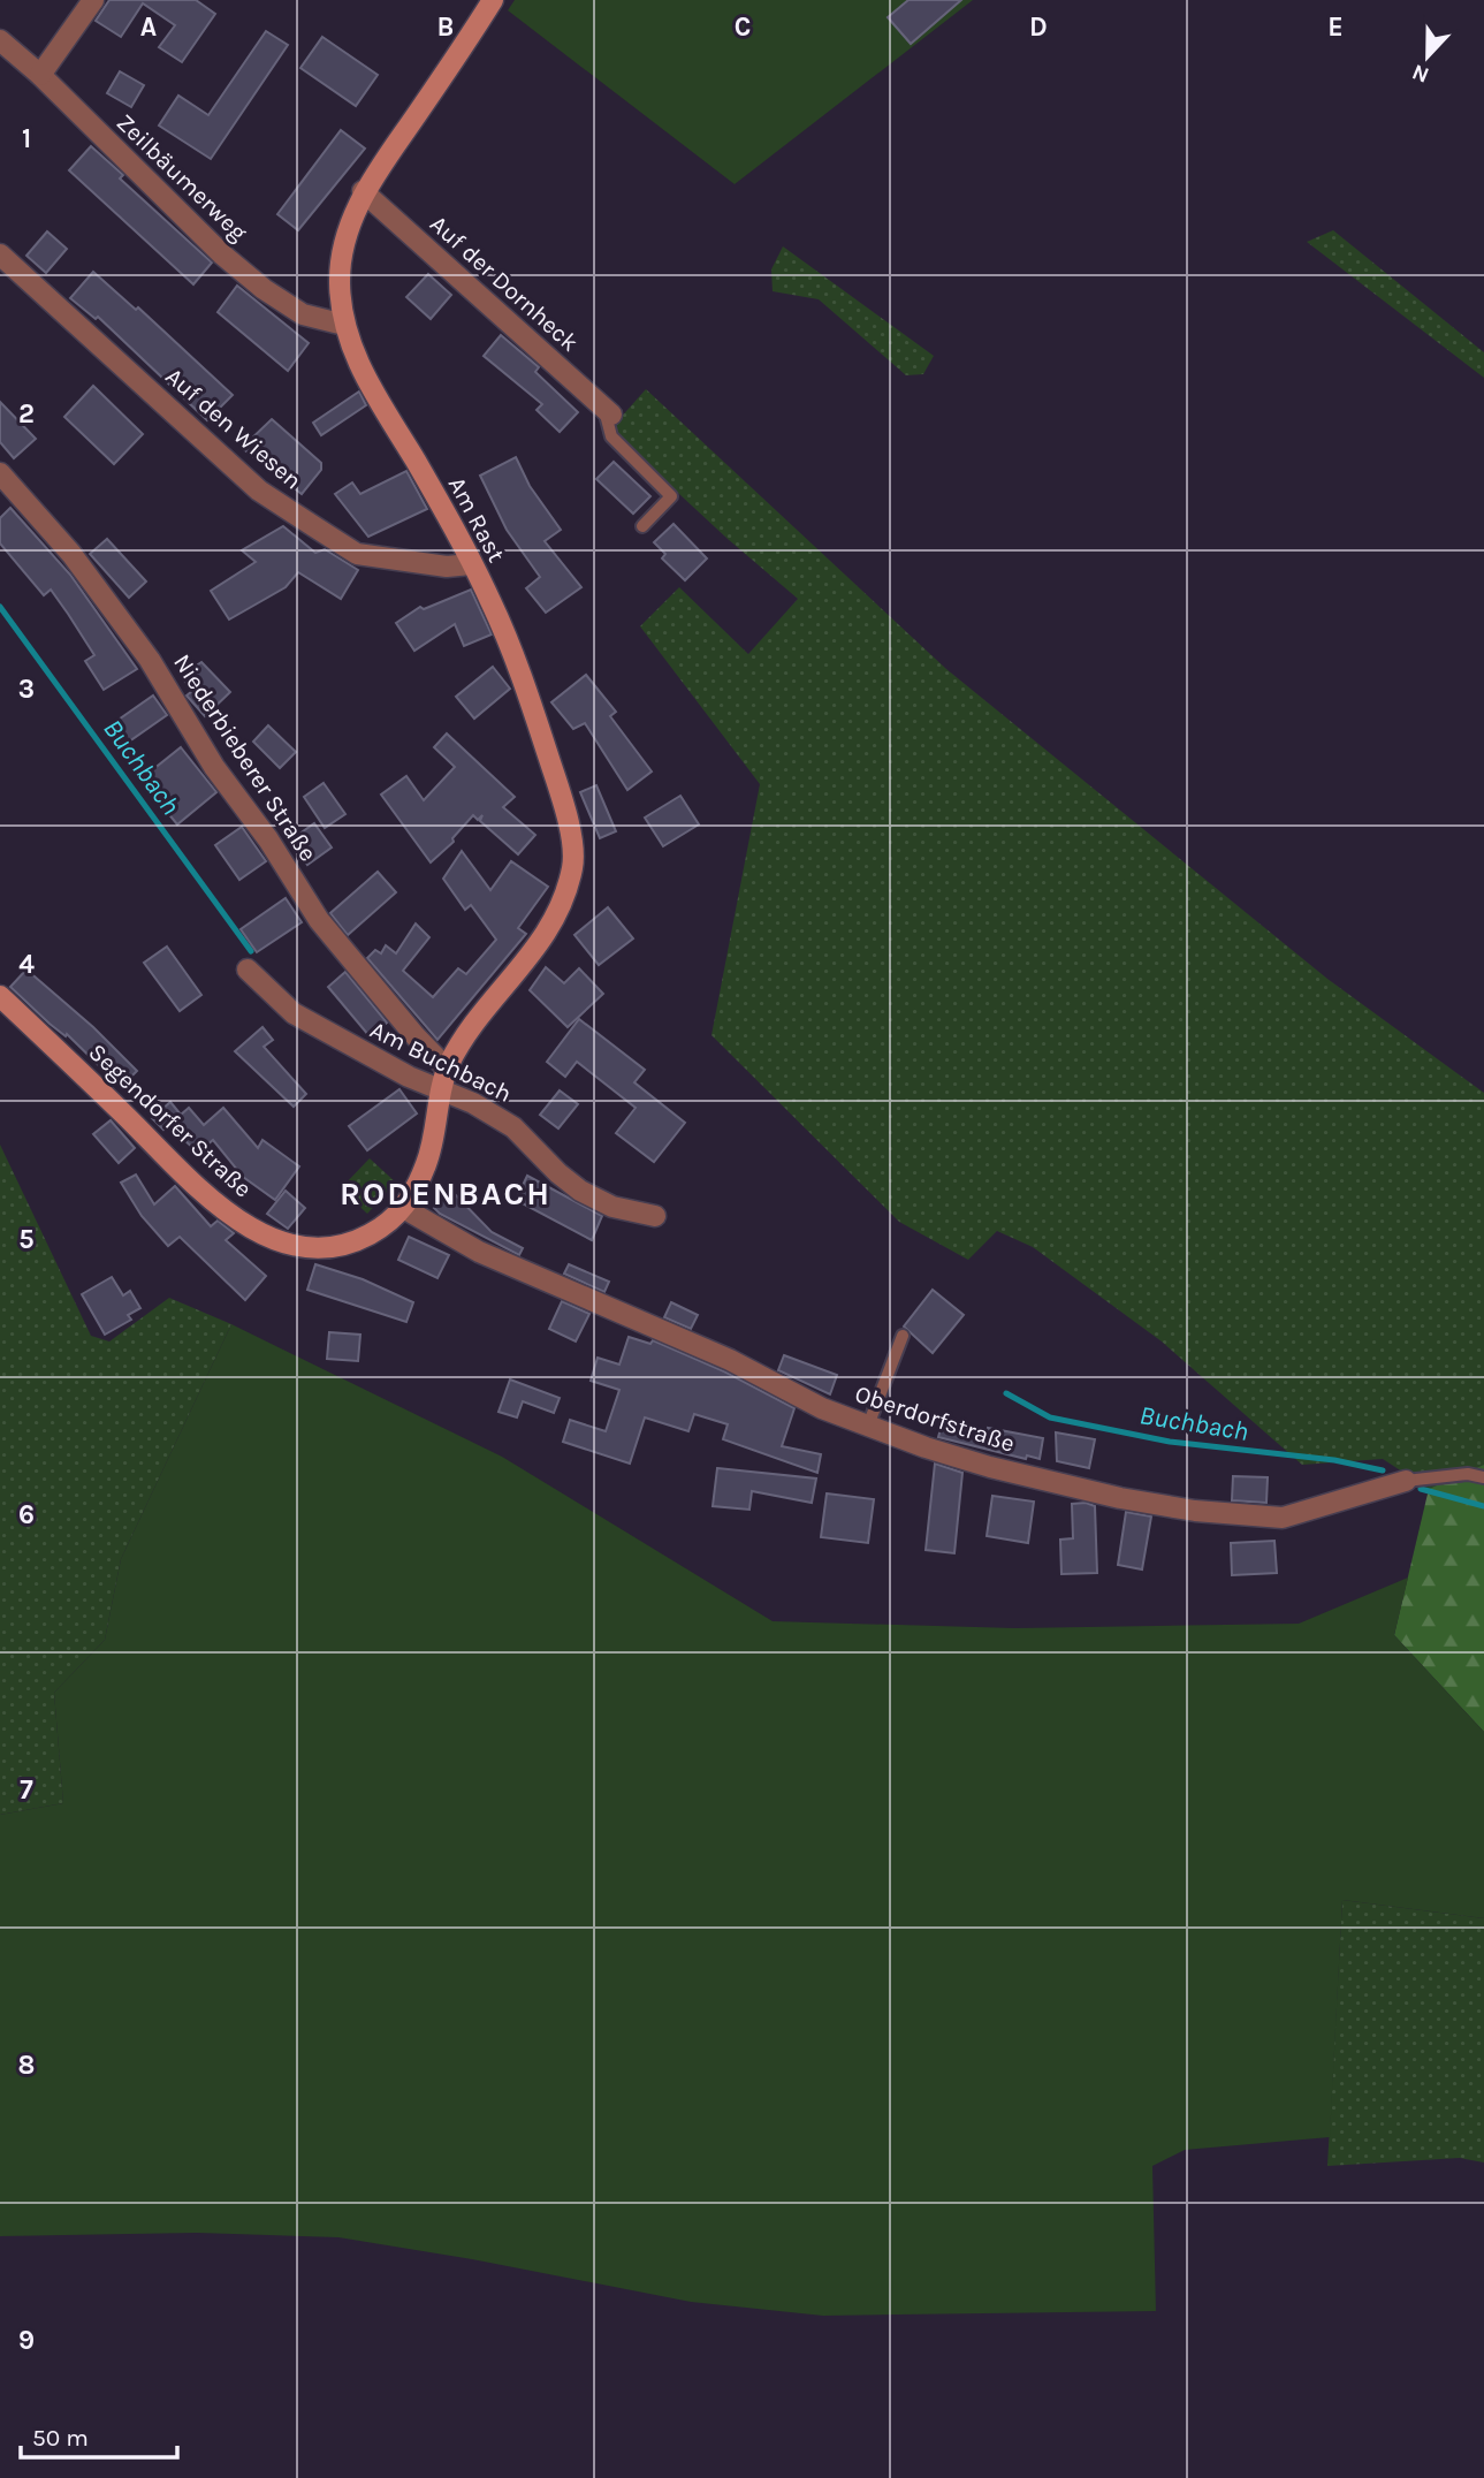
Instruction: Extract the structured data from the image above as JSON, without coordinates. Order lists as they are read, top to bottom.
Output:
{
  "streets": {
    "street": [
      "Zeilbäumerweg",
      "Auf der Dornheck",
      "Auf den Wiesen",
      "Am Rast",
      "Niederbieberer Straße",
      "Am Buchbach",
      "Segendorfer Straße",
      "Oberdorfstraße"
    ]
  },
  "crossings": [
    ["Zeilbäumerweg", "Am Rast"],
    ["Auf der Dornheck", "Am Rast"],
    ["Auf den Wiesen", "Am Rast"],
    ["Am Rast", "Niederbieberer Straße"],
    ["Am Rast", "Segendorfer Straße"],
    ["Niederbieberer Straße", "Segendorfer Straße"],
    ["Am Buchbach", "Segendorfer Straße"],
    ["Segendorfer Straße", "Oberdorfstraße"]
  ],
  "districts": ["RODENBACH"],
  "water": ["Buchbach"],
  "scale_bar": "50 m",
  "north": "bottom",
  "grid": {
    "columns": [
      "A",
      "B",
      "C",
      "D",
      "E"
    ],
    "rows": [
      "1",
      "2",
      "3",
      "4",
      "5",
      "6",
      "7",
      "8",
      "9"
    ]
  }
}
